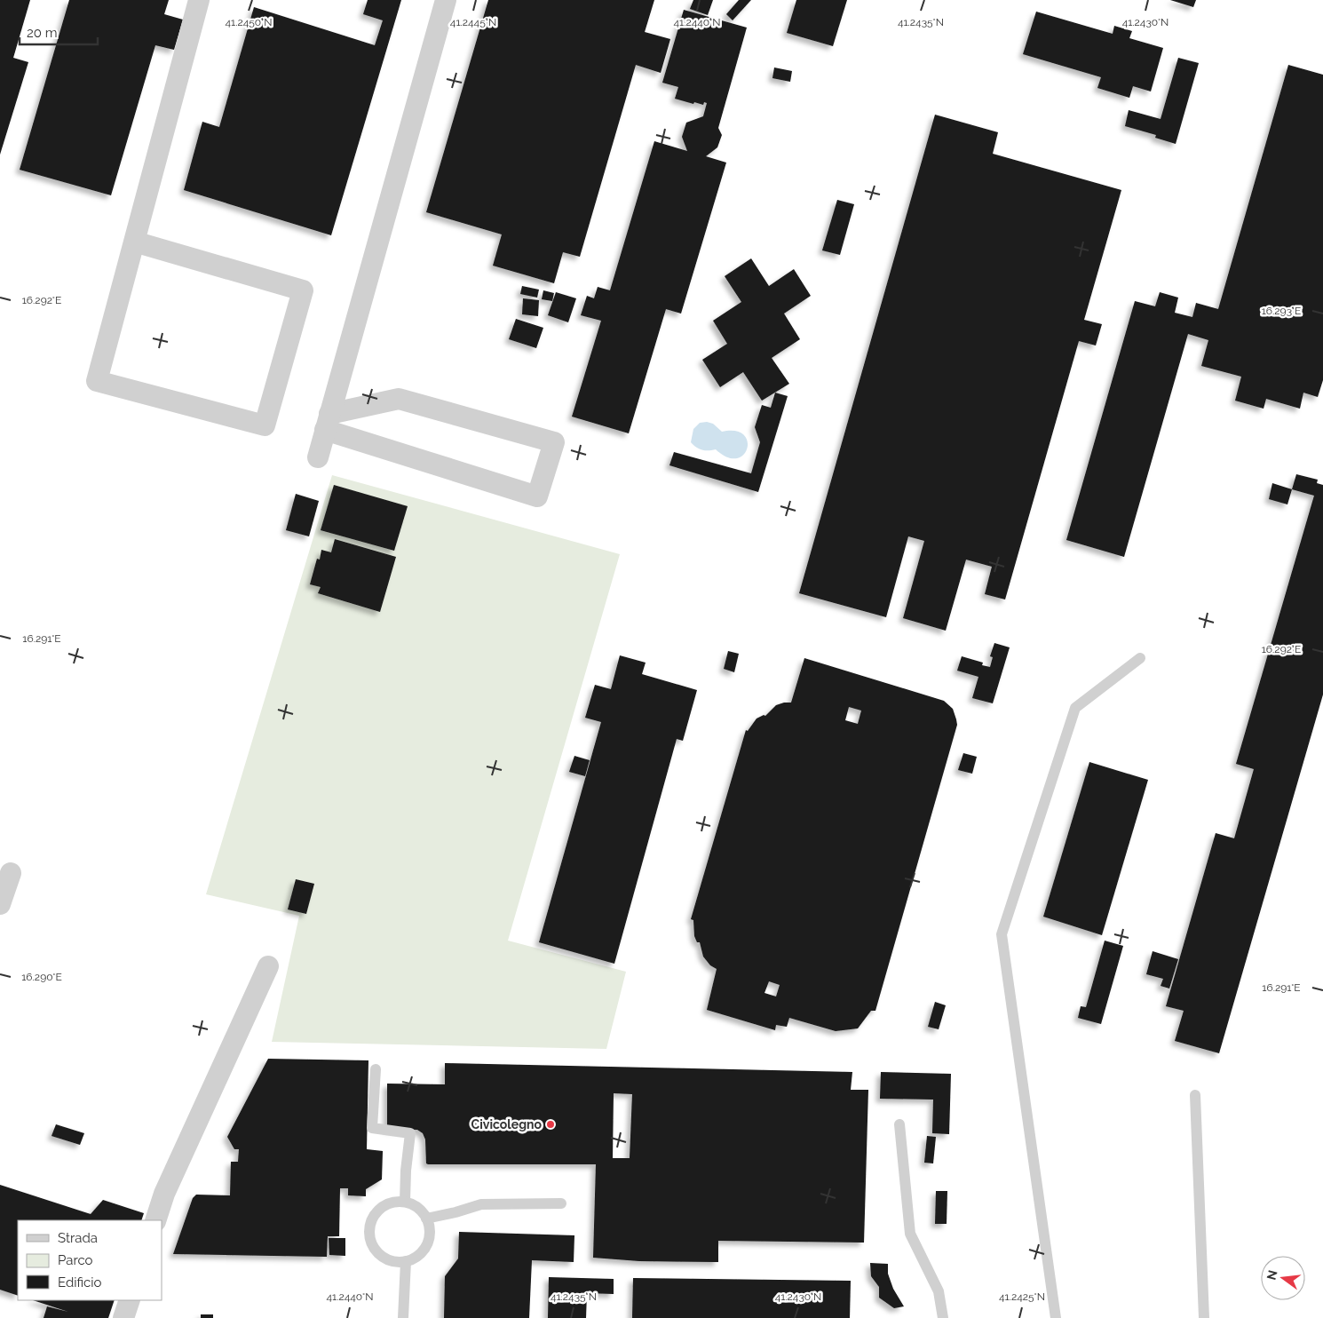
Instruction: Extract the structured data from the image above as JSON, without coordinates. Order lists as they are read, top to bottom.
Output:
{
  "places": ["Civicolegno"],
  "legend": ["Strada", "Parco", "Edificio"],
  "scale_bar": "20 m",
  "north": "left",
  "coordinates": [
    "41.2445°N",
    "41.2440°N",
    "41.2435°N",
    "41.2430°N",
    "41.2450°N",
    "16.292°E",
    "16.293°E",
    "16.291°E",
    "16.290°E",
    "41.2425°N"
  ]
}
